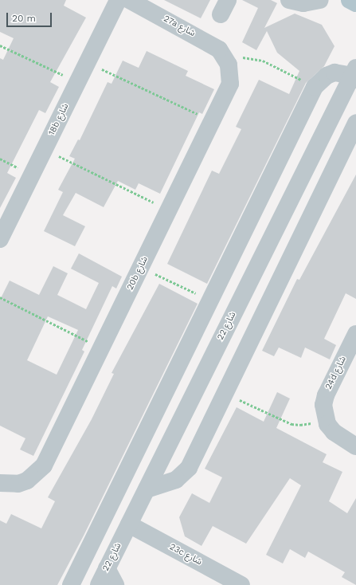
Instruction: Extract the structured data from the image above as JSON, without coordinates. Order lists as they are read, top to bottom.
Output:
{
  "streets": {
    "street": [
      "27a شارع",
      "18b شارع",
      "20b شارع",
      "شارع 22",
      "24d شارع",
      "23c شارع"
    ]
  },
  "crossings": [
    ["27a شارع", "20b شارع"],
    ["شارع 22", "23c شارع"]
  ],
  "scale_bar": "20 m"
}
